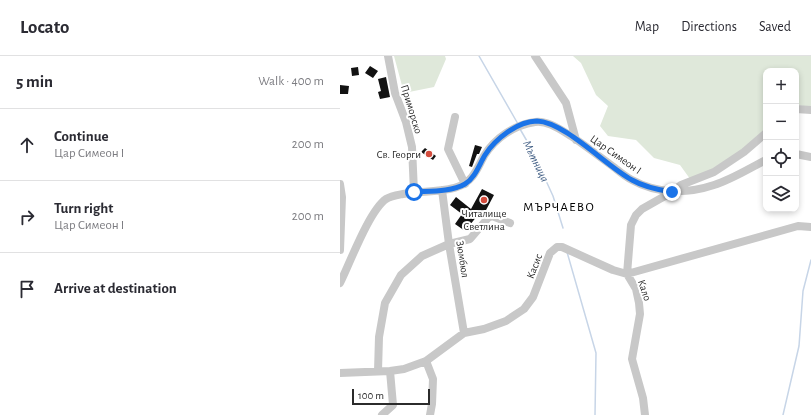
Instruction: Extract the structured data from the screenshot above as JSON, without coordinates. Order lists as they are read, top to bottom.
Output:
{
  "streets": {
    "street": [
      "Приморско",
      "Цар Симеон I",
      "Зюмбюл",
      "Касис",
      "Кало"
    ]
  },
  "crossings": [
    ["Цар Симеон I", "Кало"],
    ["Зюмбюл", "Касис"],
    ["Касис", "Кало"]
  ],
  "districts": ["МЪРЧАЕВО"],
  "water": ["Мътница"],
  "places": ["Св. Георги", "Читалище Светлина"],
  "scale_bar": "100 m",
  "page": {
    "header": "Locato",
    "nav": ["Map", "Directions", "Saved"],
    "heading": ["5 min", "Walk · 400 m"],
    "map_buttons": ["+", "−"],
    "list": [
      ["Continue", "Цар Симеон I", "200 m"],
      ["Turn right", "Цар Симеон I", "200 m"],
      "Arrive at destination"
    ],
    "scale": "100 m"
  }
}
